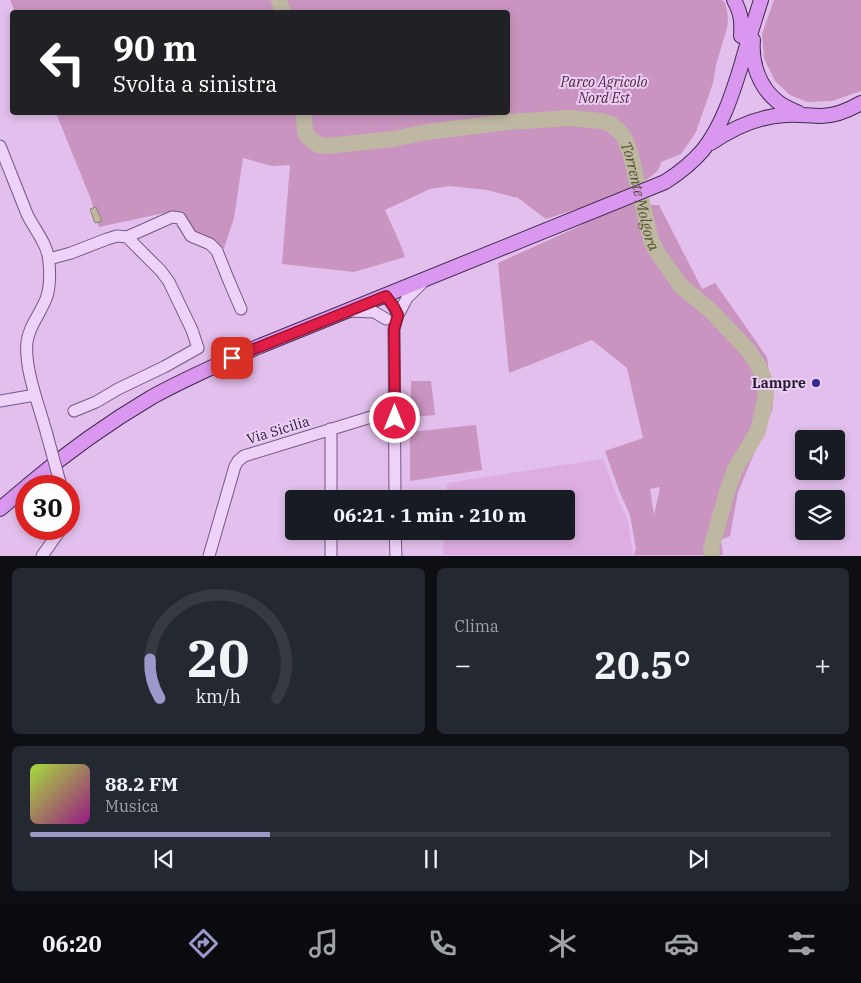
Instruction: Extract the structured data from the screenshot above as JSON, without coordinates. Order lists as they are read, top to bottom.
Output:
{
  "streets": {
    "street": ["Via Sicilia"]
  },
  "water": ["Torrente Molgora"],
  "parks": ["Parco Agricolo Nord Est"],
  "places": ["Lampre"],
  "page": {
    "turn": ["90 m", "Svolta a sinistra"],
    "limit": "30",
    "trip": "06:21 · 1 min · 210 m",
    "tile": "Clima",
    "heat": ["−", "20.5°", "+"],
    "song": ["88.2 FM", "Musica"],
    "tabs": "06:20",
    "gauge": ["20", "km/h"]
  }
}
